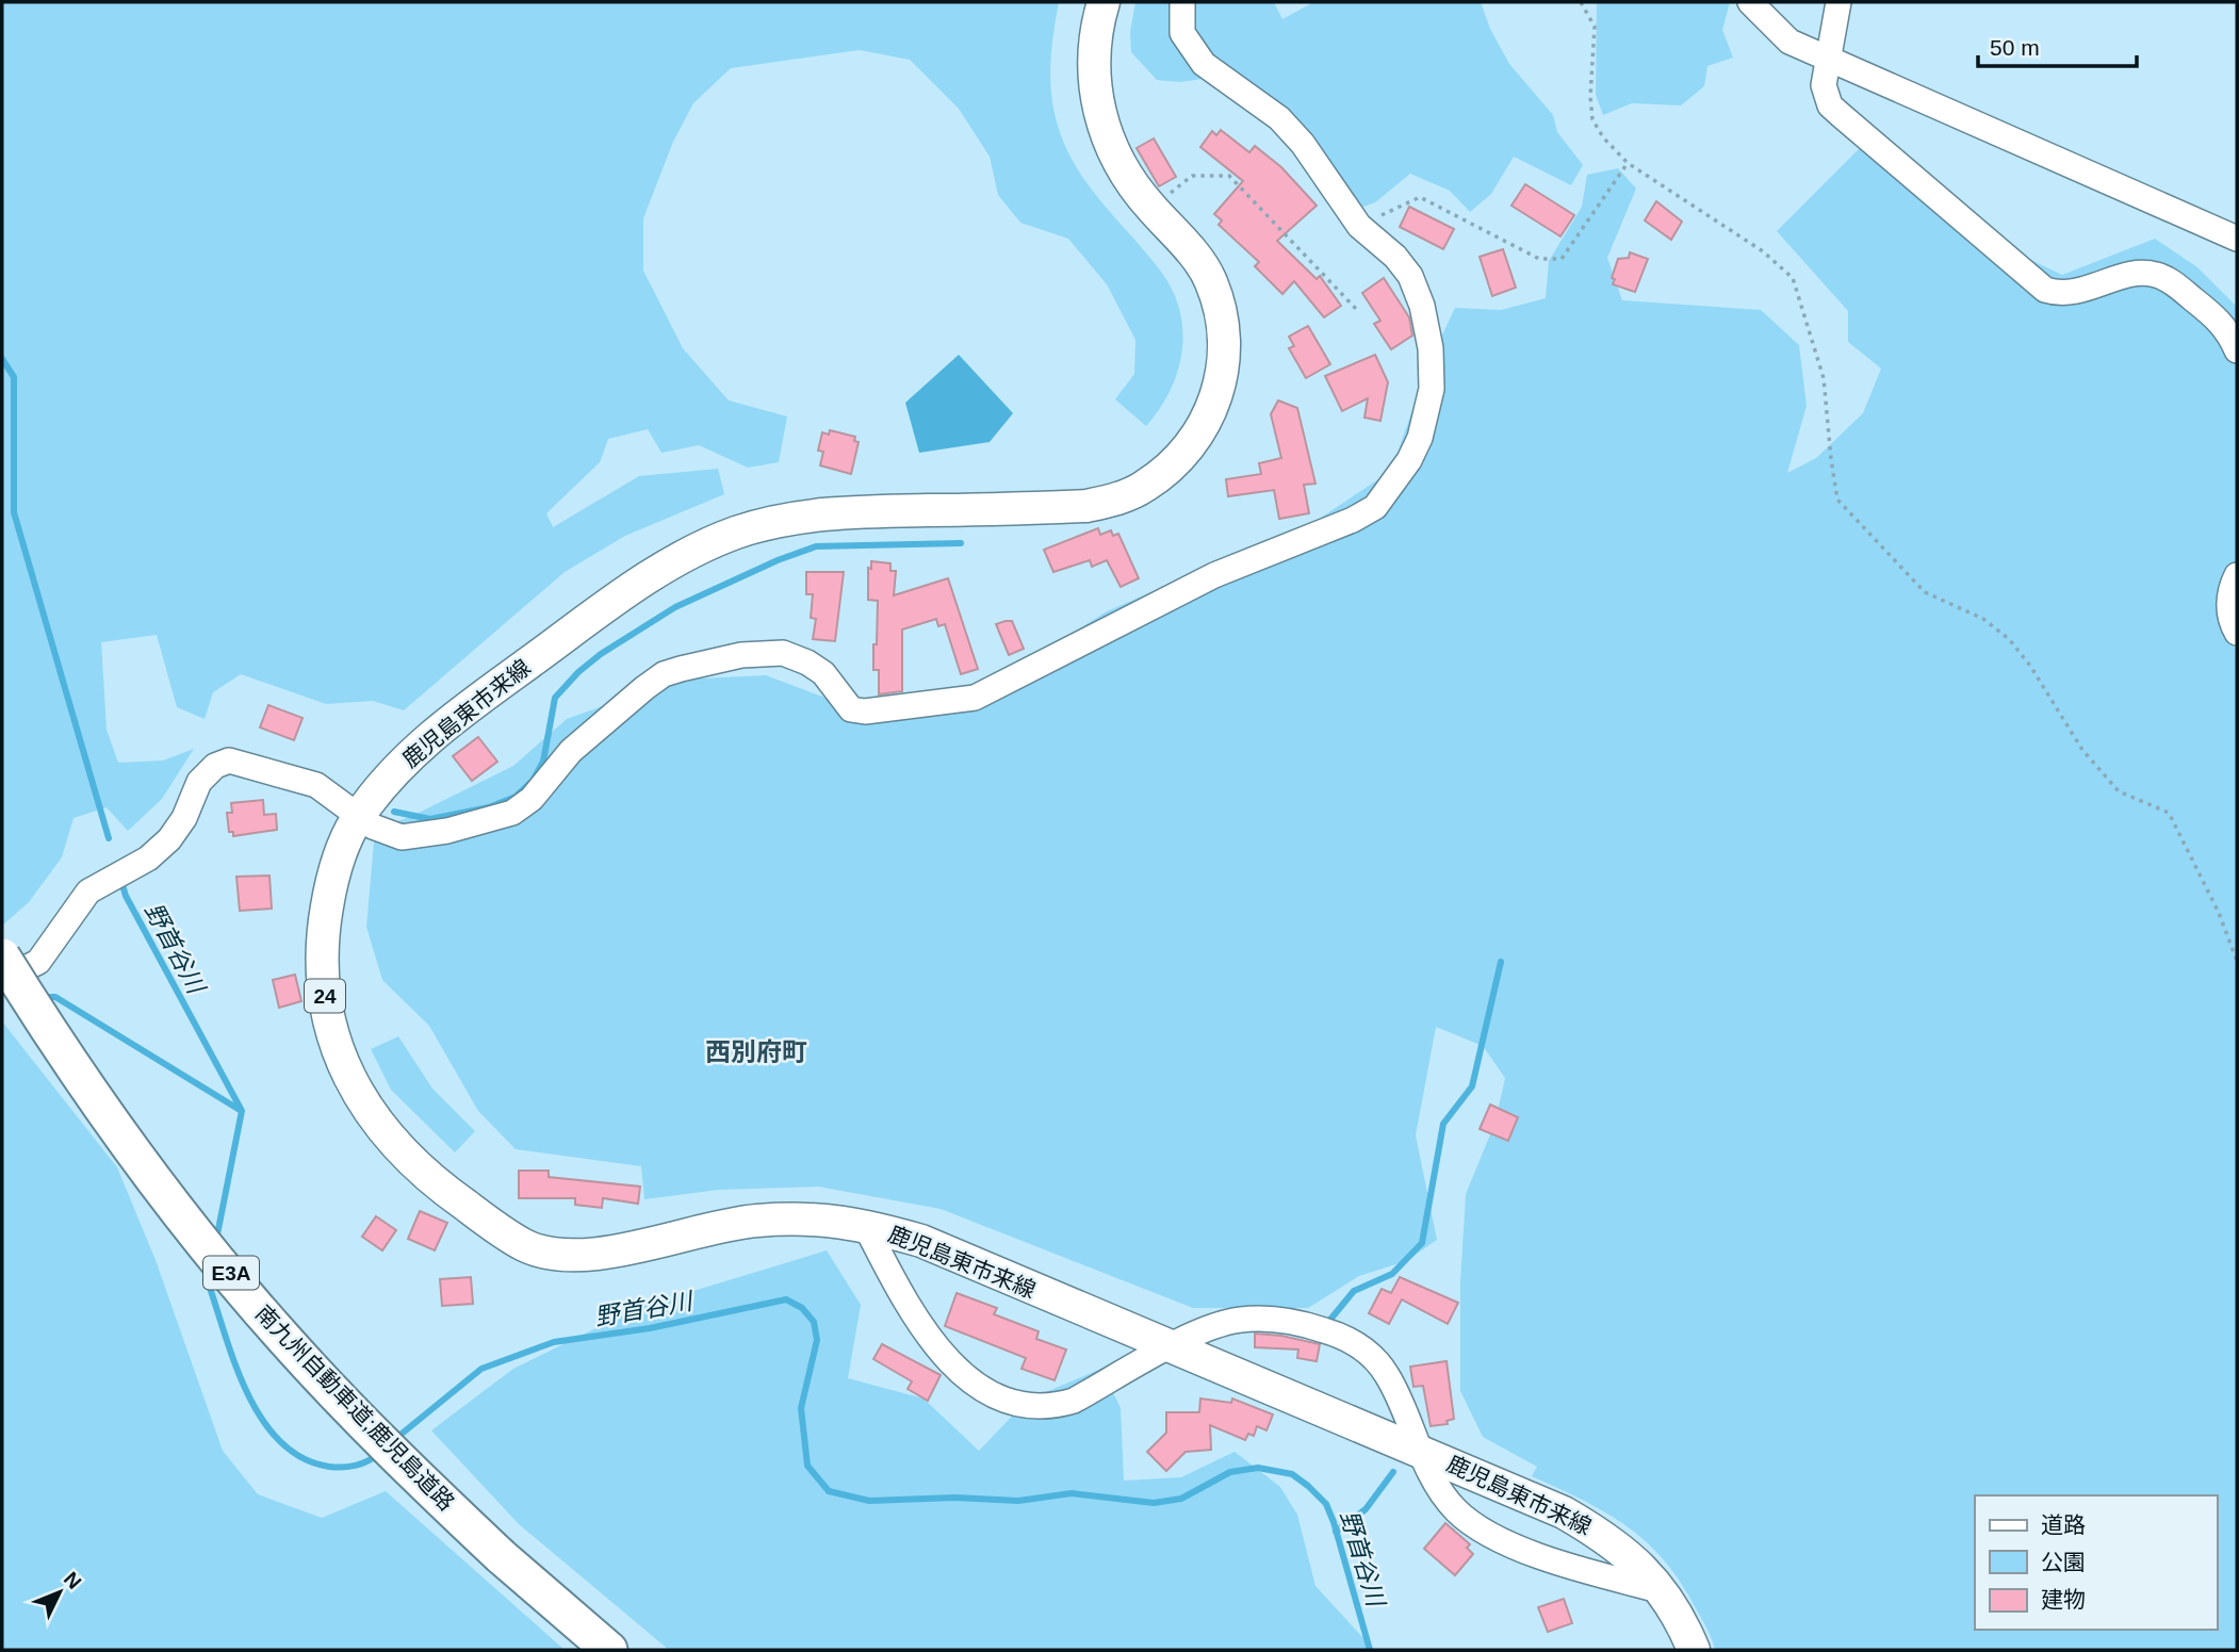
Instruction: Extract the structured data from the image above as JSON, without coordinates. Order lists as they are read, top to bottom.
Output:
{
  "streets": {
    "highway": ["E3A", "南九州自動車道;鹿児島道路"],
    "main road": ["鹿児島東市来線", "24"]
  },
  "districts": ["西別府町"],
  "water": ["野首谷川"],
  "legend": ["道路", "公園", "建物"],
  "scale_bar": "50 m",
  "north": "top right"
}
